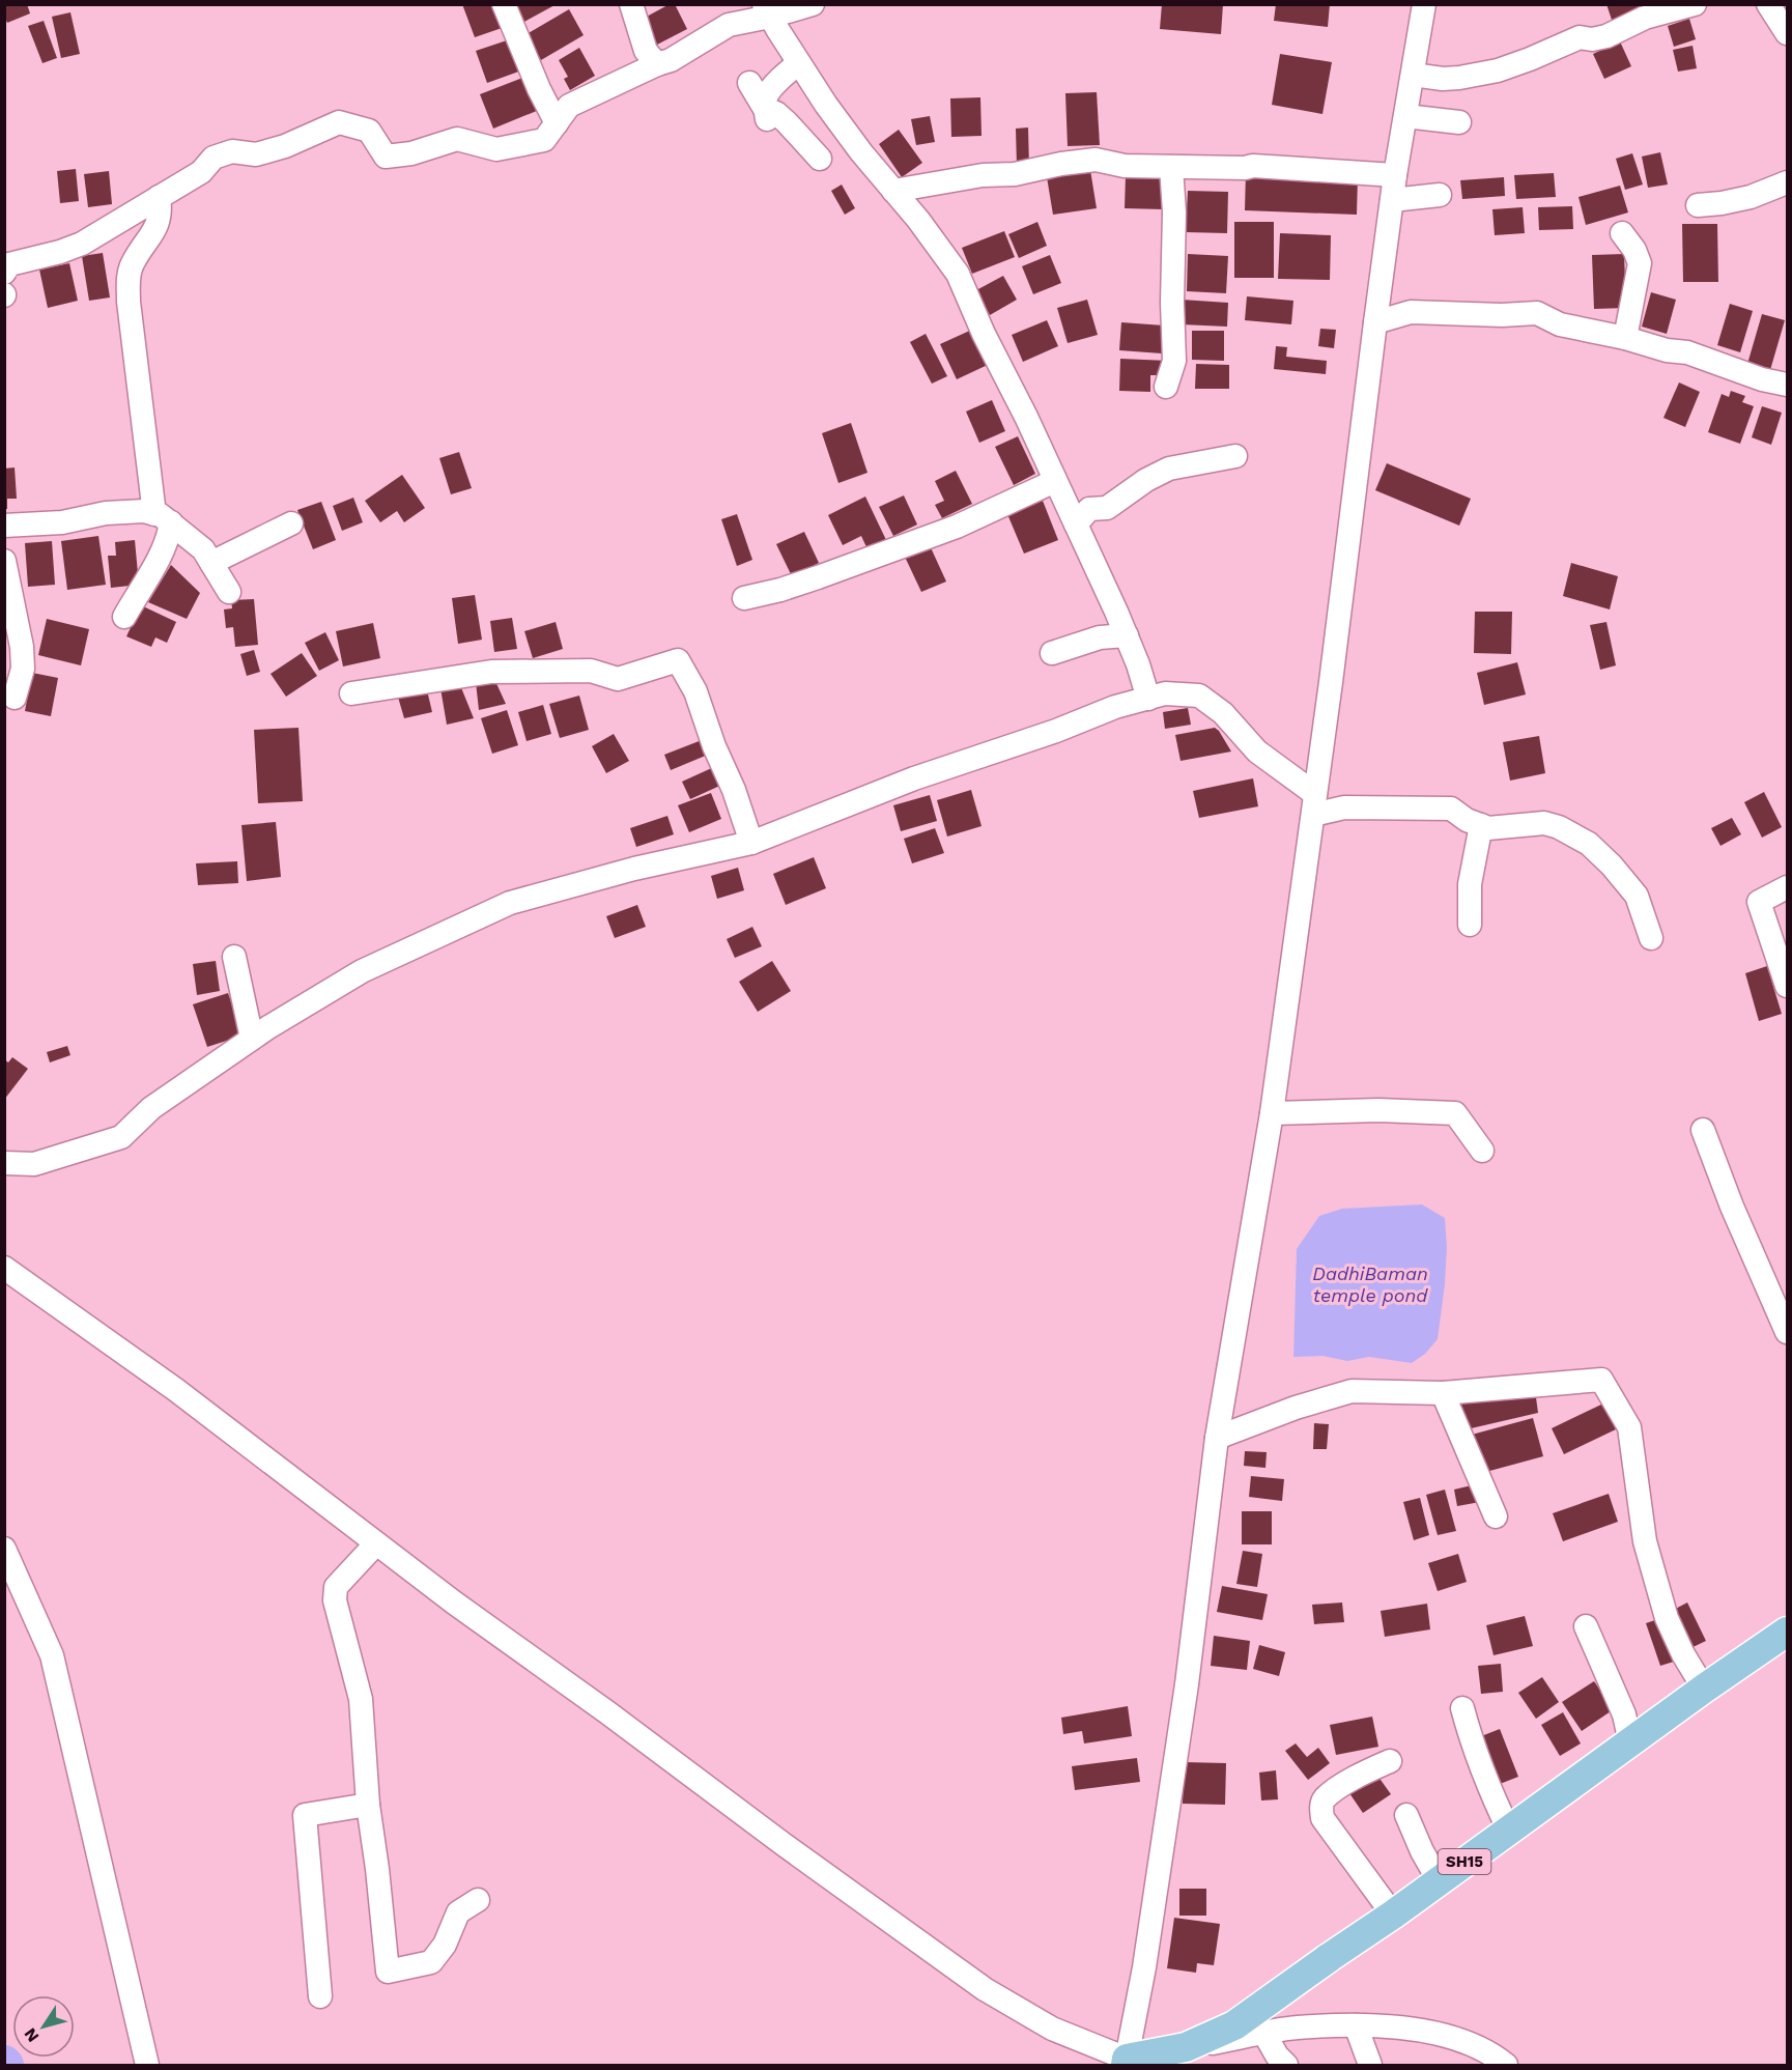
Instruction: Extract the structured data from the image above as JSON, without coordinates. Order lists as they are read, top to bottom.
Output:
{
  "streets": {
    "main road": ["SH15"]
  },
  "water": ["DadhiBaman temple pond"],
  "north": "bottom left"
}
